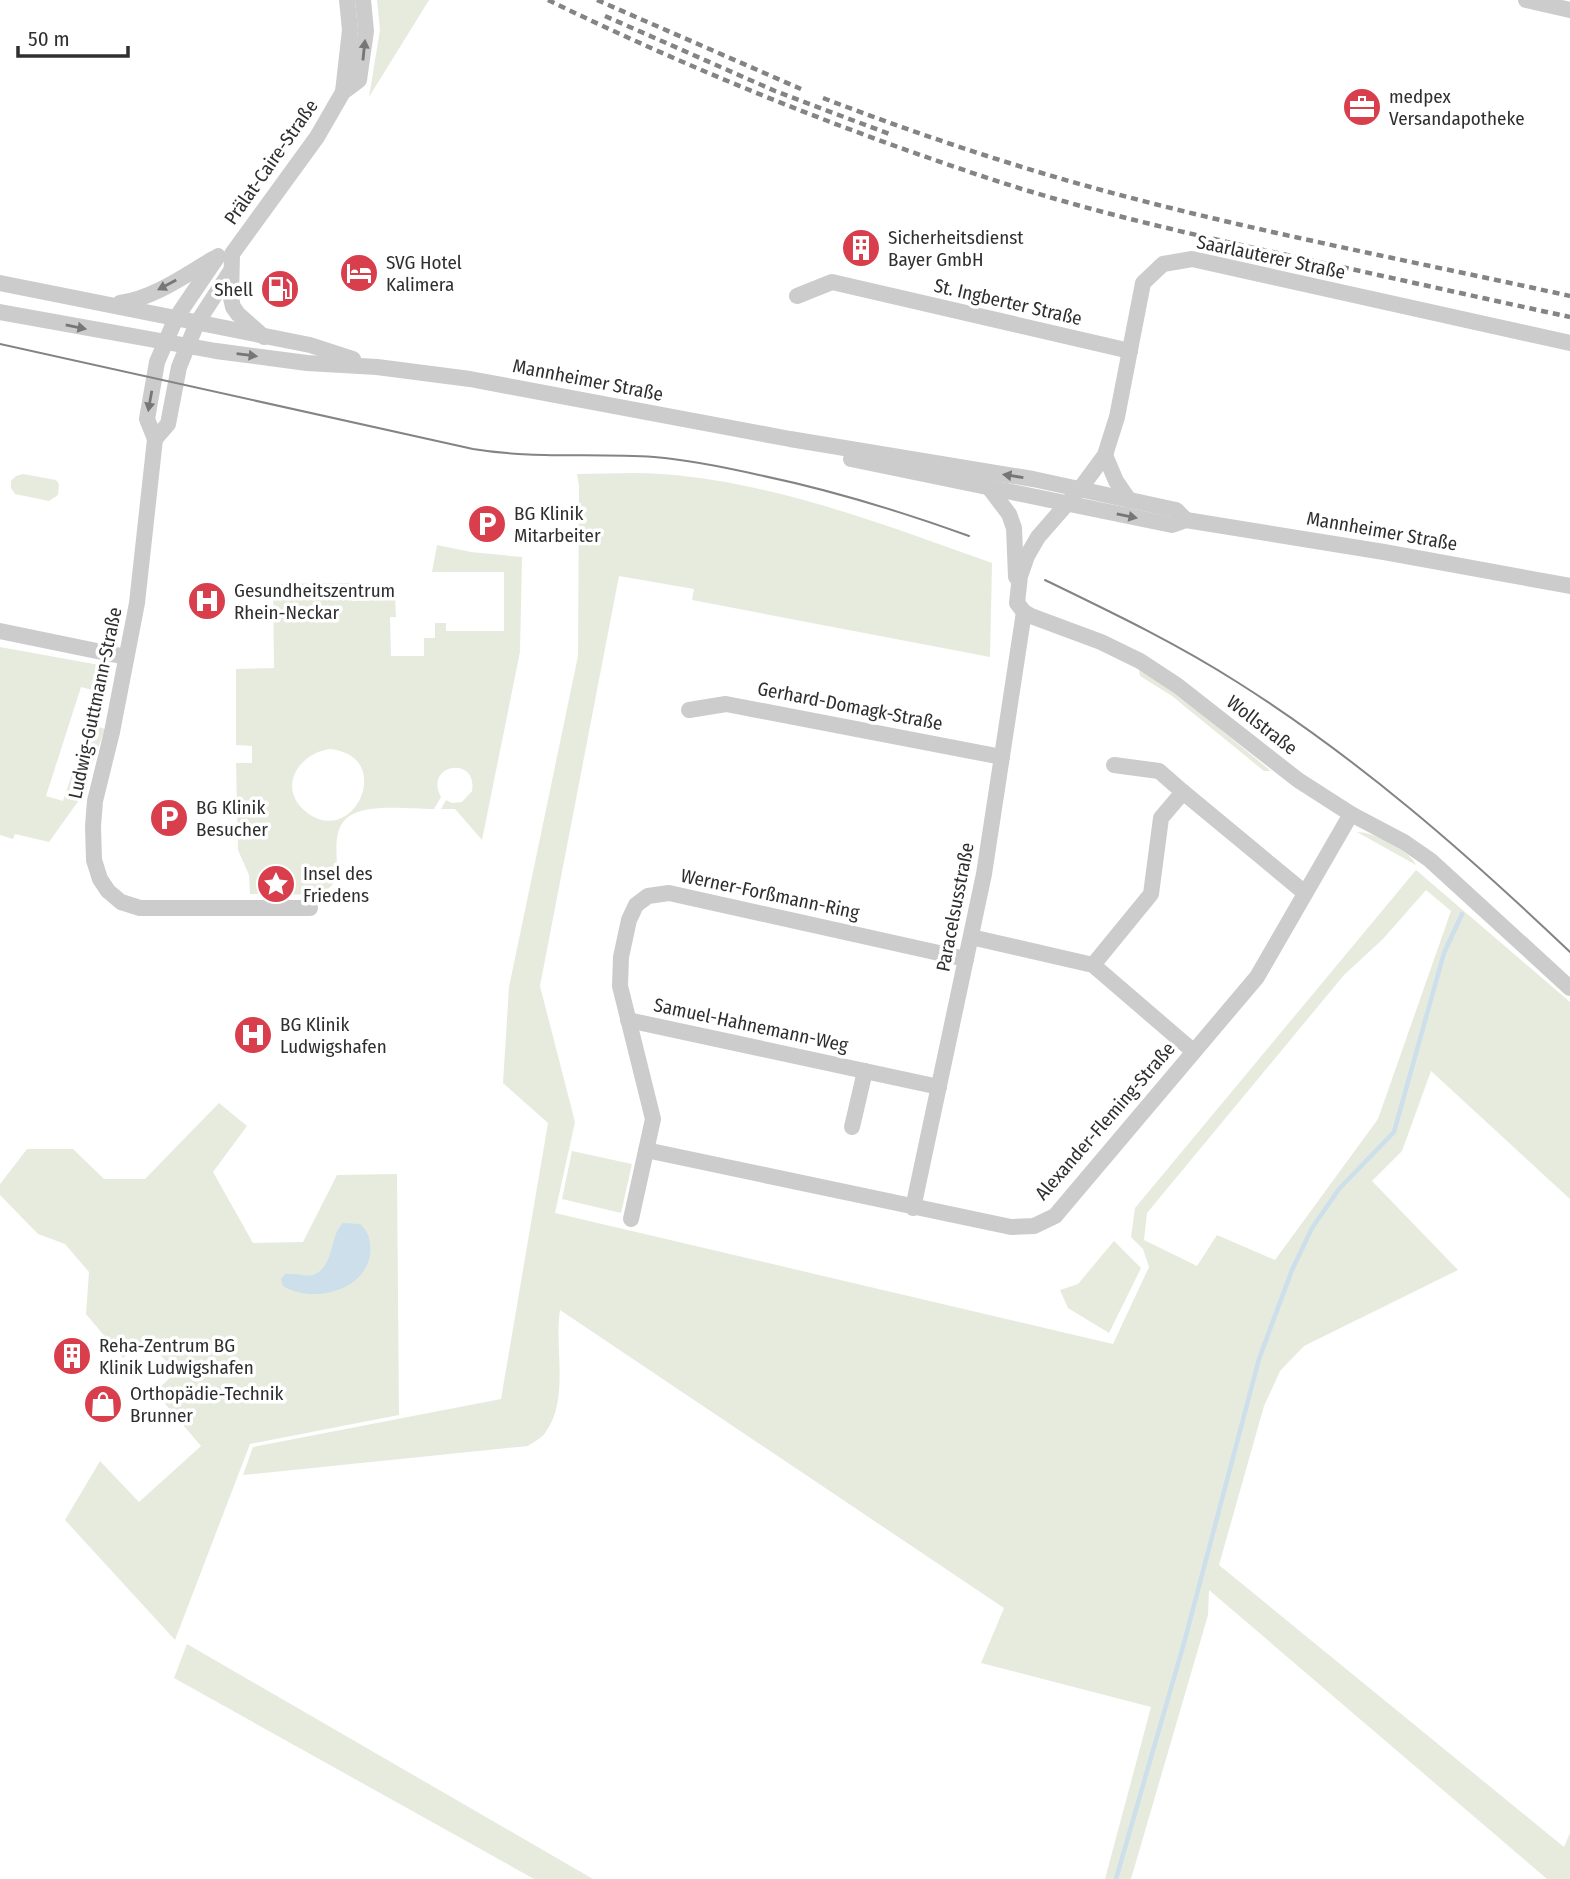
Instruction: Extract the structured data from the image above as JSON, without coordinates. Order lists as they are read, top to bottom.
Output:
{
  "streets": {
    "street": [
      "Prälat-Caire-Straße",
      "Saarlauterer Straße",
      "St. Ingberter Straße",
      "Mannheimer Straße",
      "Ludwig-Guttmann-Straße",
      "Gerhard-Domagk-Straße",
      "Wollstraße",
      "Werner-Forßmann-Ring",
      "Paracelsusstraße",
      "Samuel-Hahnemann-Weg",
      "Alexander-Fleming-Straße"
    ]
  },
  "crossings": [
    ["Prälat-Caire-Straße", "Mannheimer Straße"],
    ["Prälat-Caire-Straße", "Ludwig-Guttmann-Straße"],
    ["Saarlauterer Straße", "St. Ingberter Straße"],
    ["Saarlauterer Straße", "Mannheimer Straße"],
    ["Mannheimer Straße", "Ludwig-Guttmann-Straße"],
    ["Gerhard-Domagk-Straße", "Paracelsusstraße"],
    ["Wollstraße", "Paracelsusstraße"],
    ["Wollstraße", "Alexander-Fleming-Straße"],
    ["Werner-Forßmann-Ring", "Paracelsusstraße"],
    ["Werner-Forßmann-Ring", "Samuel-Hahnemann-Weg"],
    ["Werner-Forßmann-Ring", "Alexander-Fleming-Straße"],
    ["Paracelsusstraße", "Samuel-Hahnemann-Weg"],
    ["Paracelsusstraße", "Alexander-Fleming-Straße"]
  ],
  "places": {
    "office": ["medpex Versandapotheke"],
    "building": ["Sicherheitsdienst Bayer GmbH", "Reha-Zentrum BG Klinik Ludwigshafen"],
    "hotel": ["SVG Hotel Kalimera"],
    "fuel station": ["Shell"],
    "parking": ["BG Klinik Mitarbeiter", "BG Klinik Besucher"],
    "hospital": ["Gesundheitszentrum Rhein-Neckar", "BG Klinik Ludwigshafen"],
    "place": ["Insel des Friedens"],
    "shop": ["Orthopädie-Technik Brunner"]
  },
  "scale_bar": "50 m"
}
